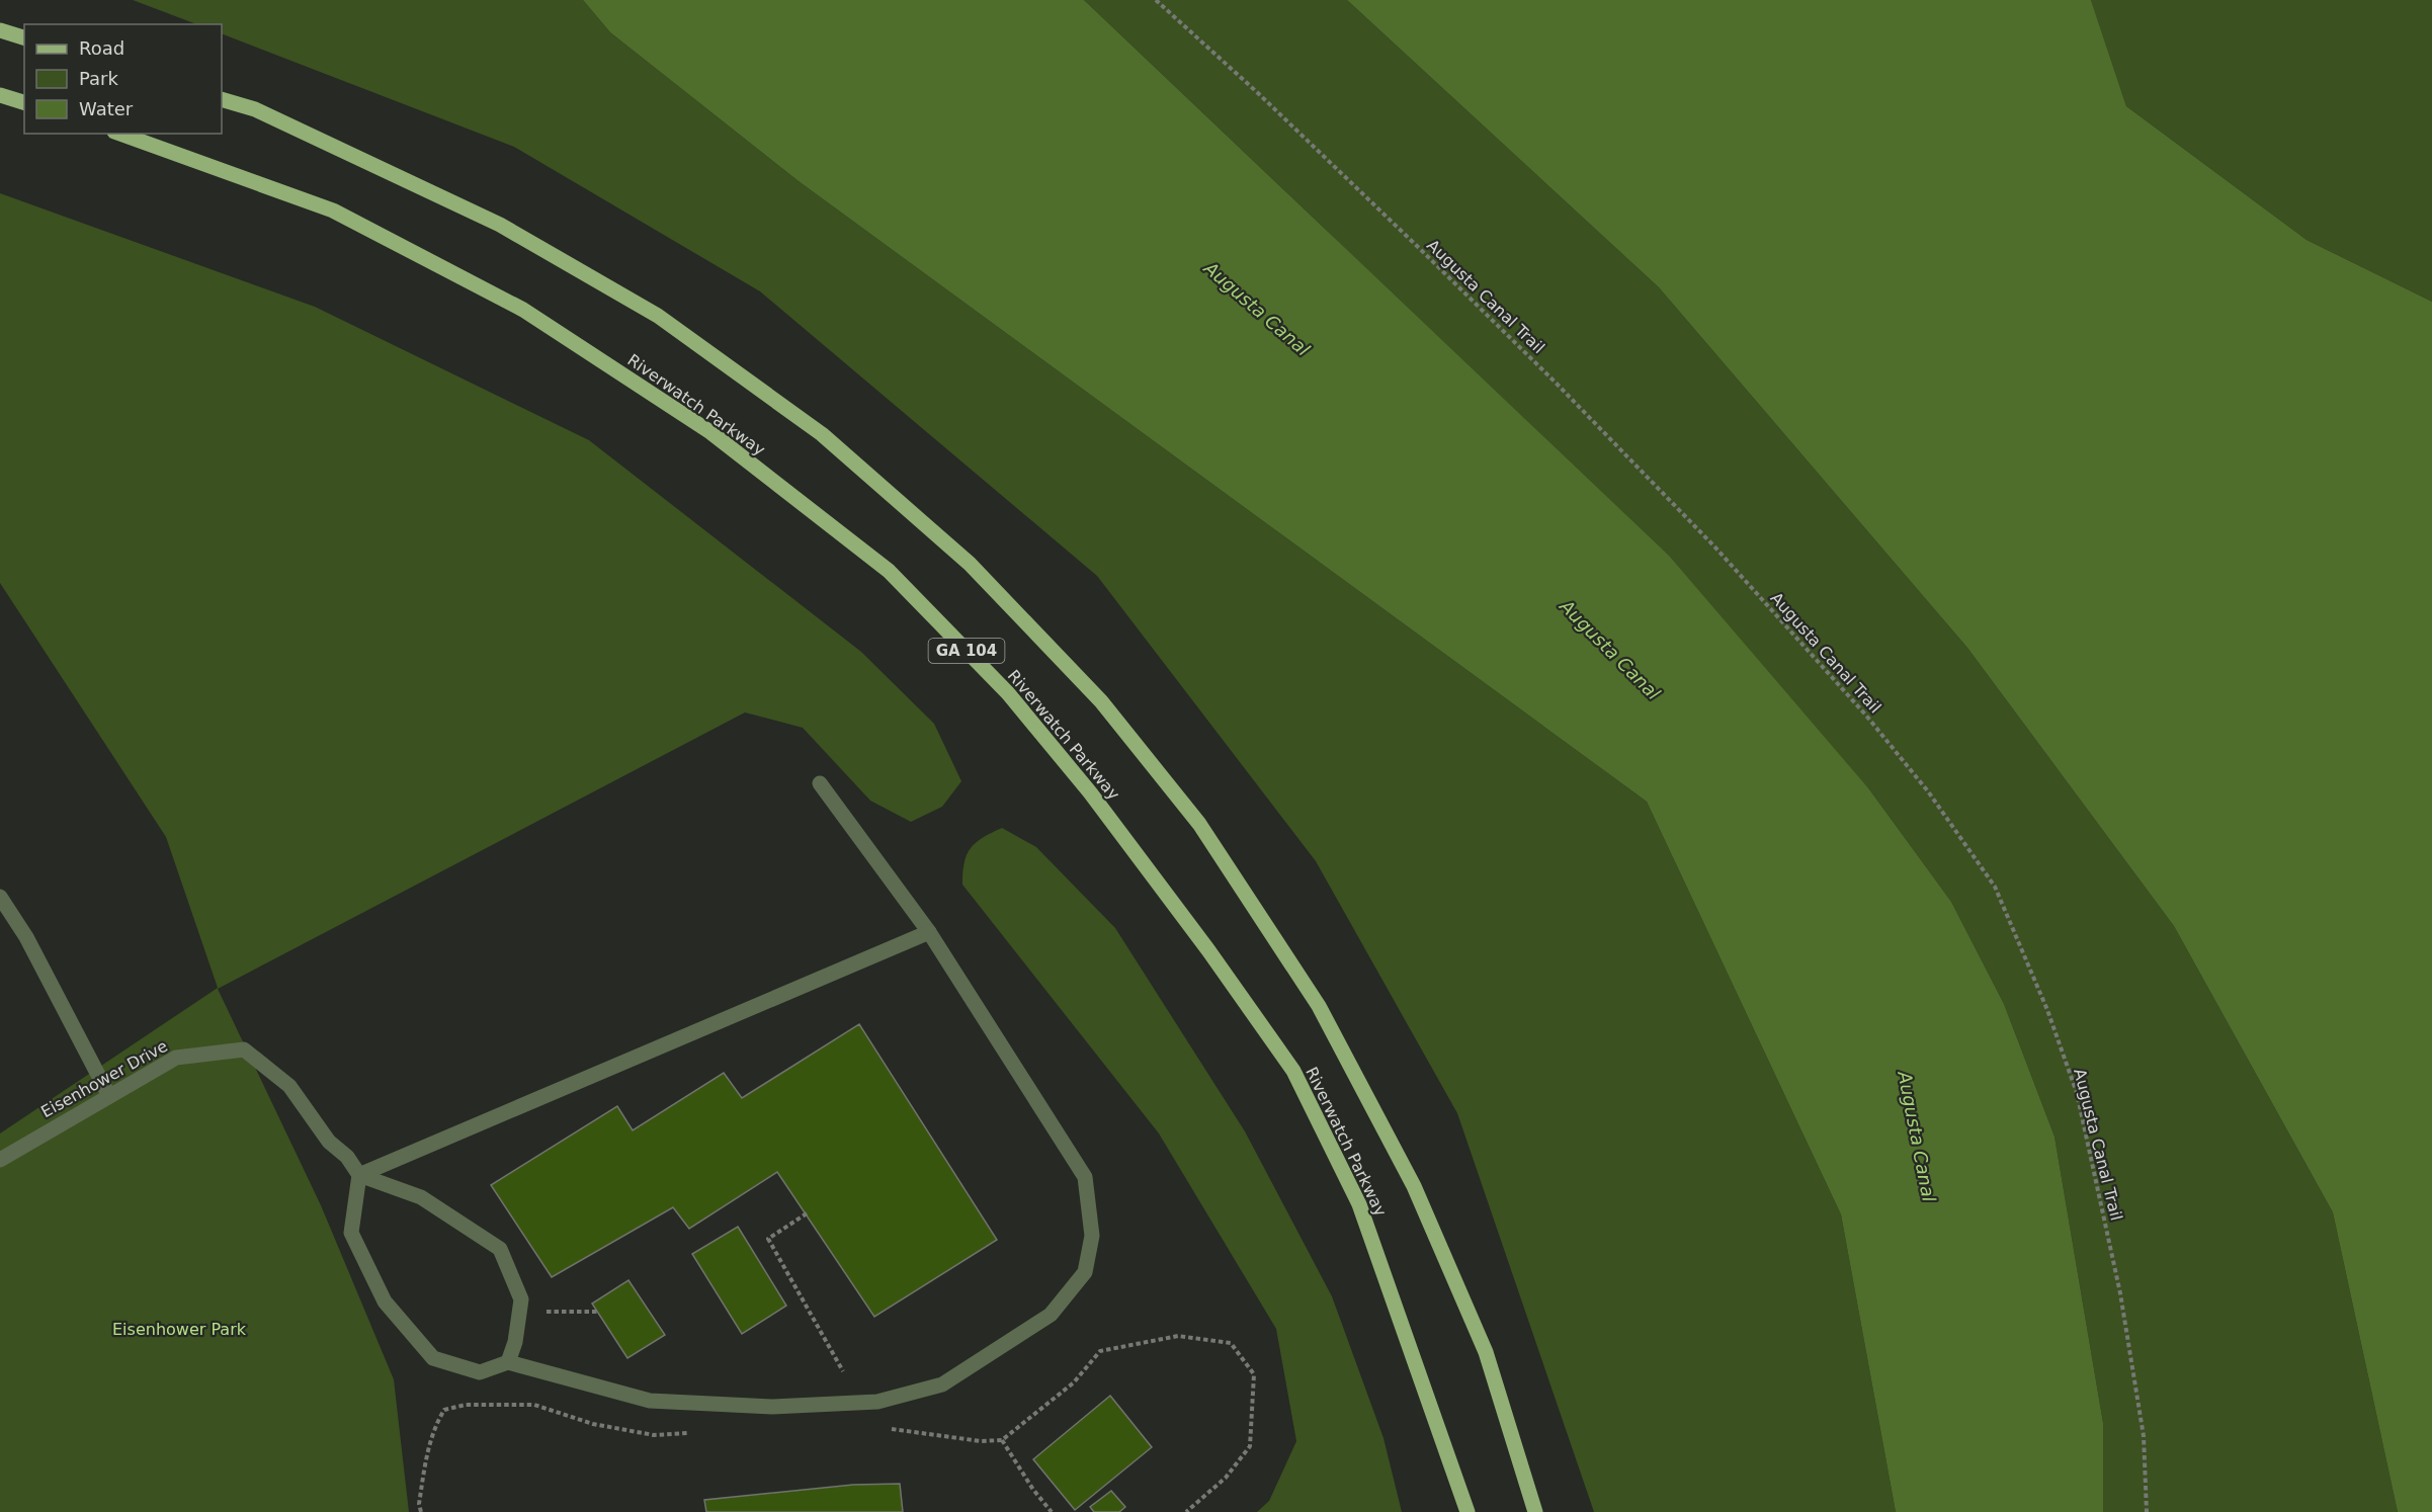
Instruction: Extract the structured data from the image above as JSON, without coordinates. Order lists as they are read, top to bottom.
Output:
{
  "streets": {
    "main road": ["Riverwatch Parkway", "GA 104"],
    "street": ["Eisenhower Drive"],
    "path": ["Augusta Canal Trail"]
  },
  "water": ["Augusta Canal"],
  "parks": ["Eisenhower Park"],
  "legend": ["Road", "Park", "Water"]
}
